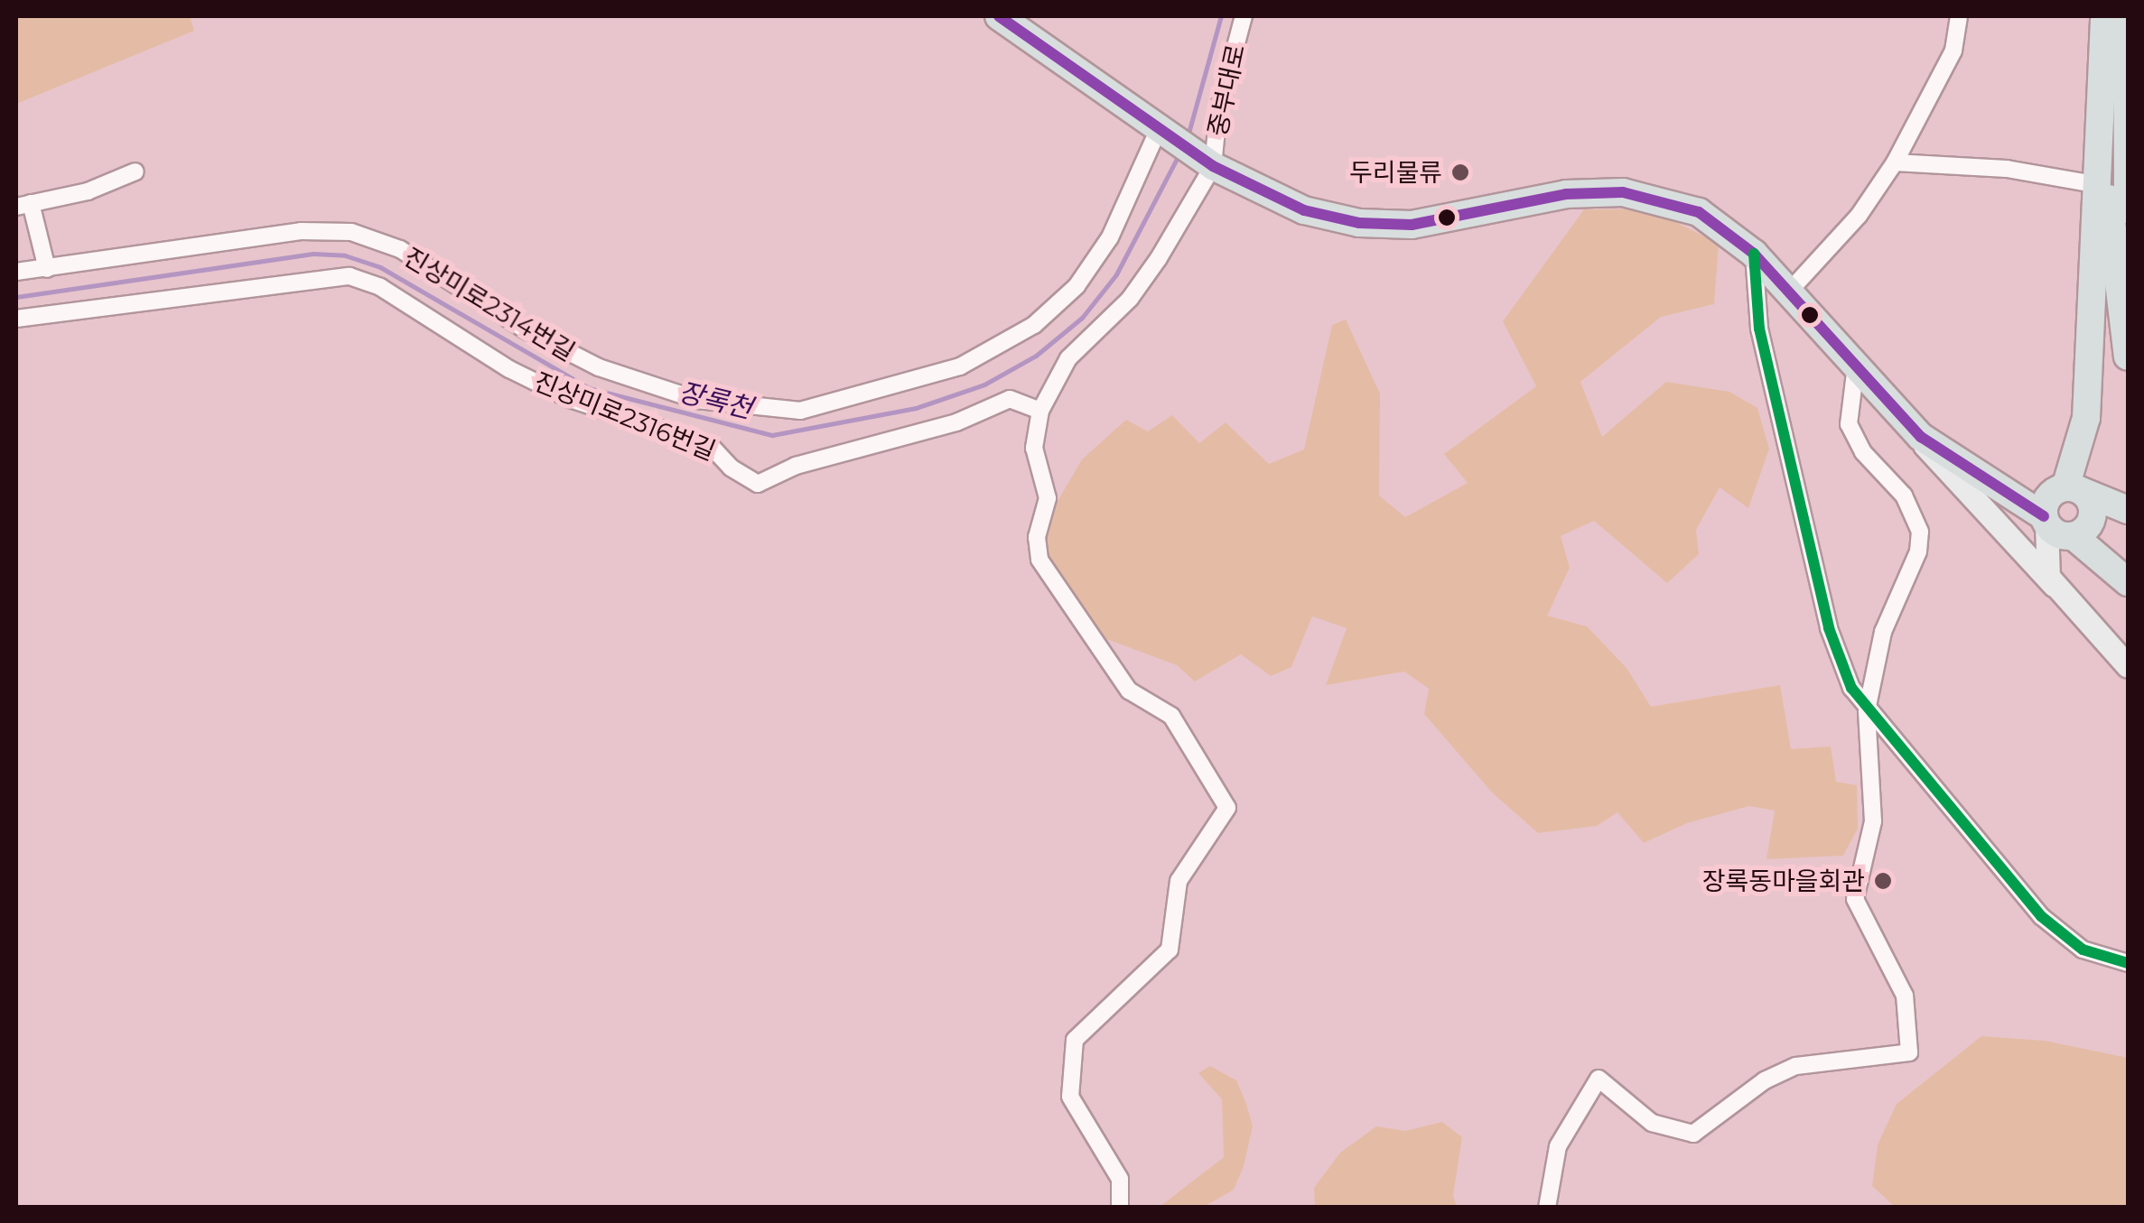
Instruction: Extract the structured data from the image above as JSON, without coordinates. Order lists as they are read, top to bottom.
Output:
{
  "streets": {
    "street": ["중부대로", "진상미로2314번길", "진상미로2316번길"]
  },
  "water": ["장록천"],
  "places": ["두리물류", "장록동마을회관"]
}
